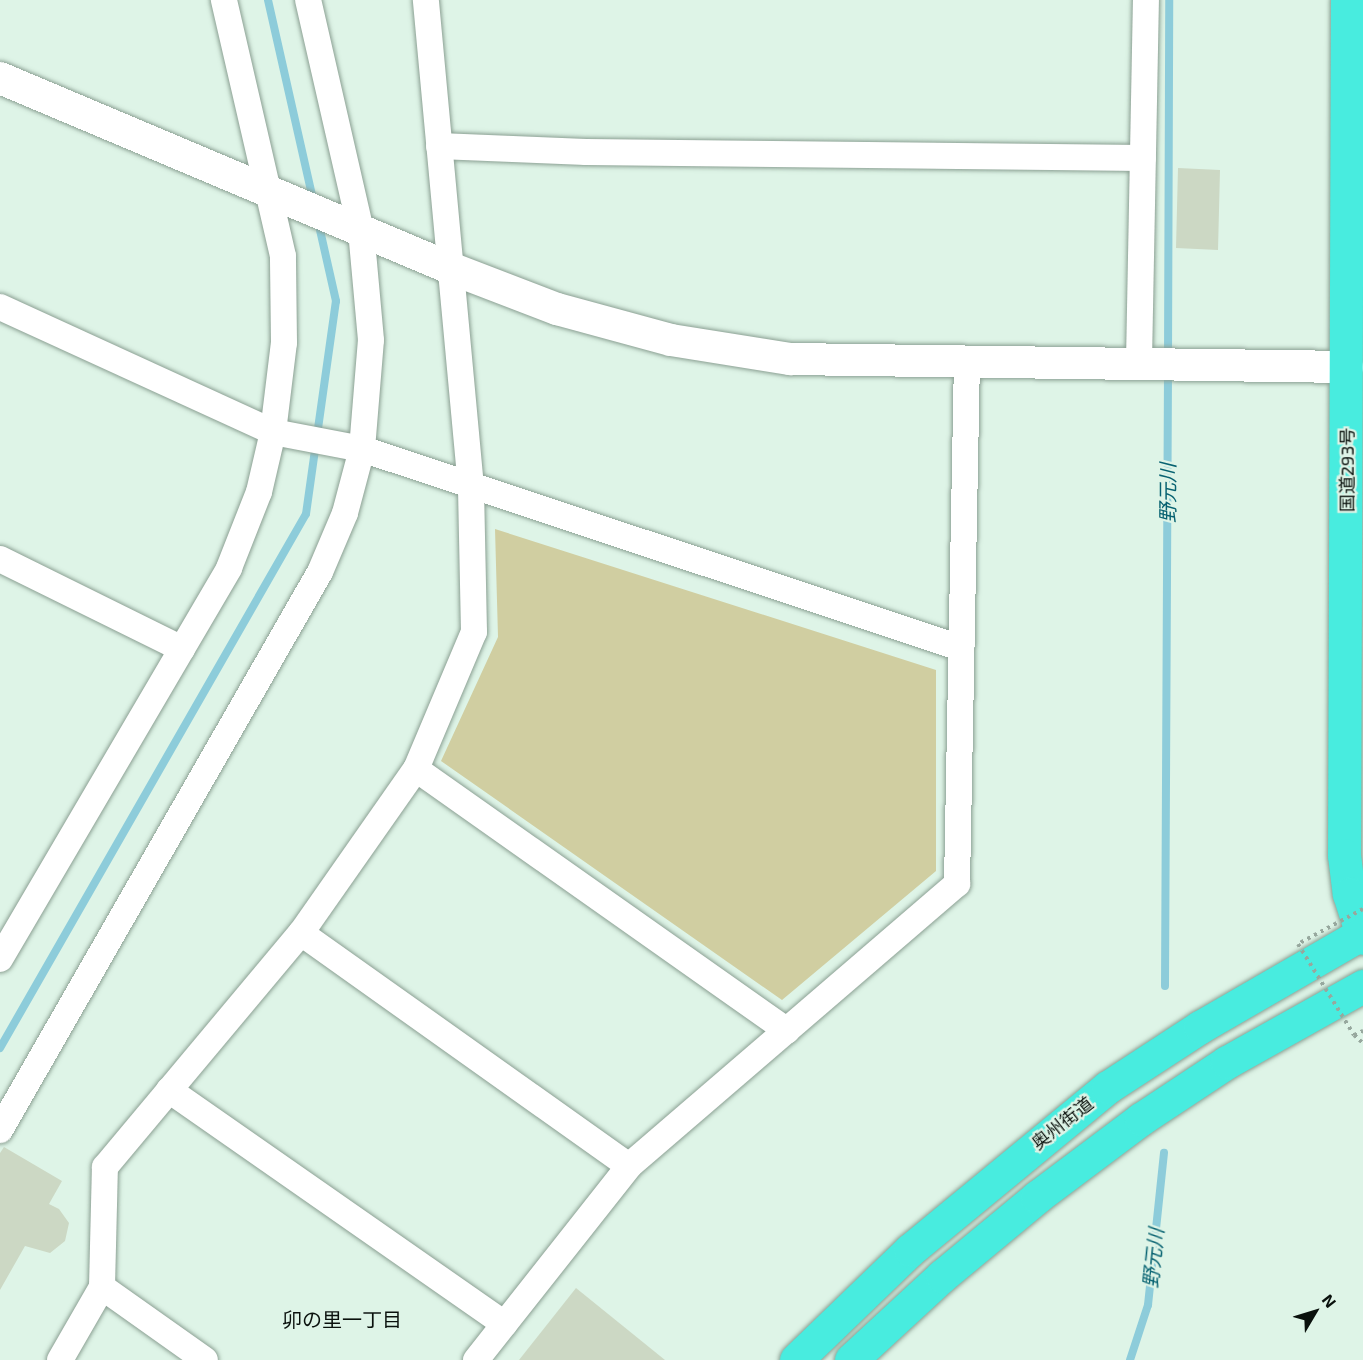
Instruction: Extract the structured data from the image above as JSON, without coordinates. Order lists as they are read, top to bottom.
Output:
{
  "streets": {
    "highway": ["国道293号", "奥州街道"]
  },
  "crossings": [
    ["国道293号", "奥州街道"]
  ],
  "districts": ["卯の里一丁目"],
  "water": ["野元川"],
  "north": "top right"
}
